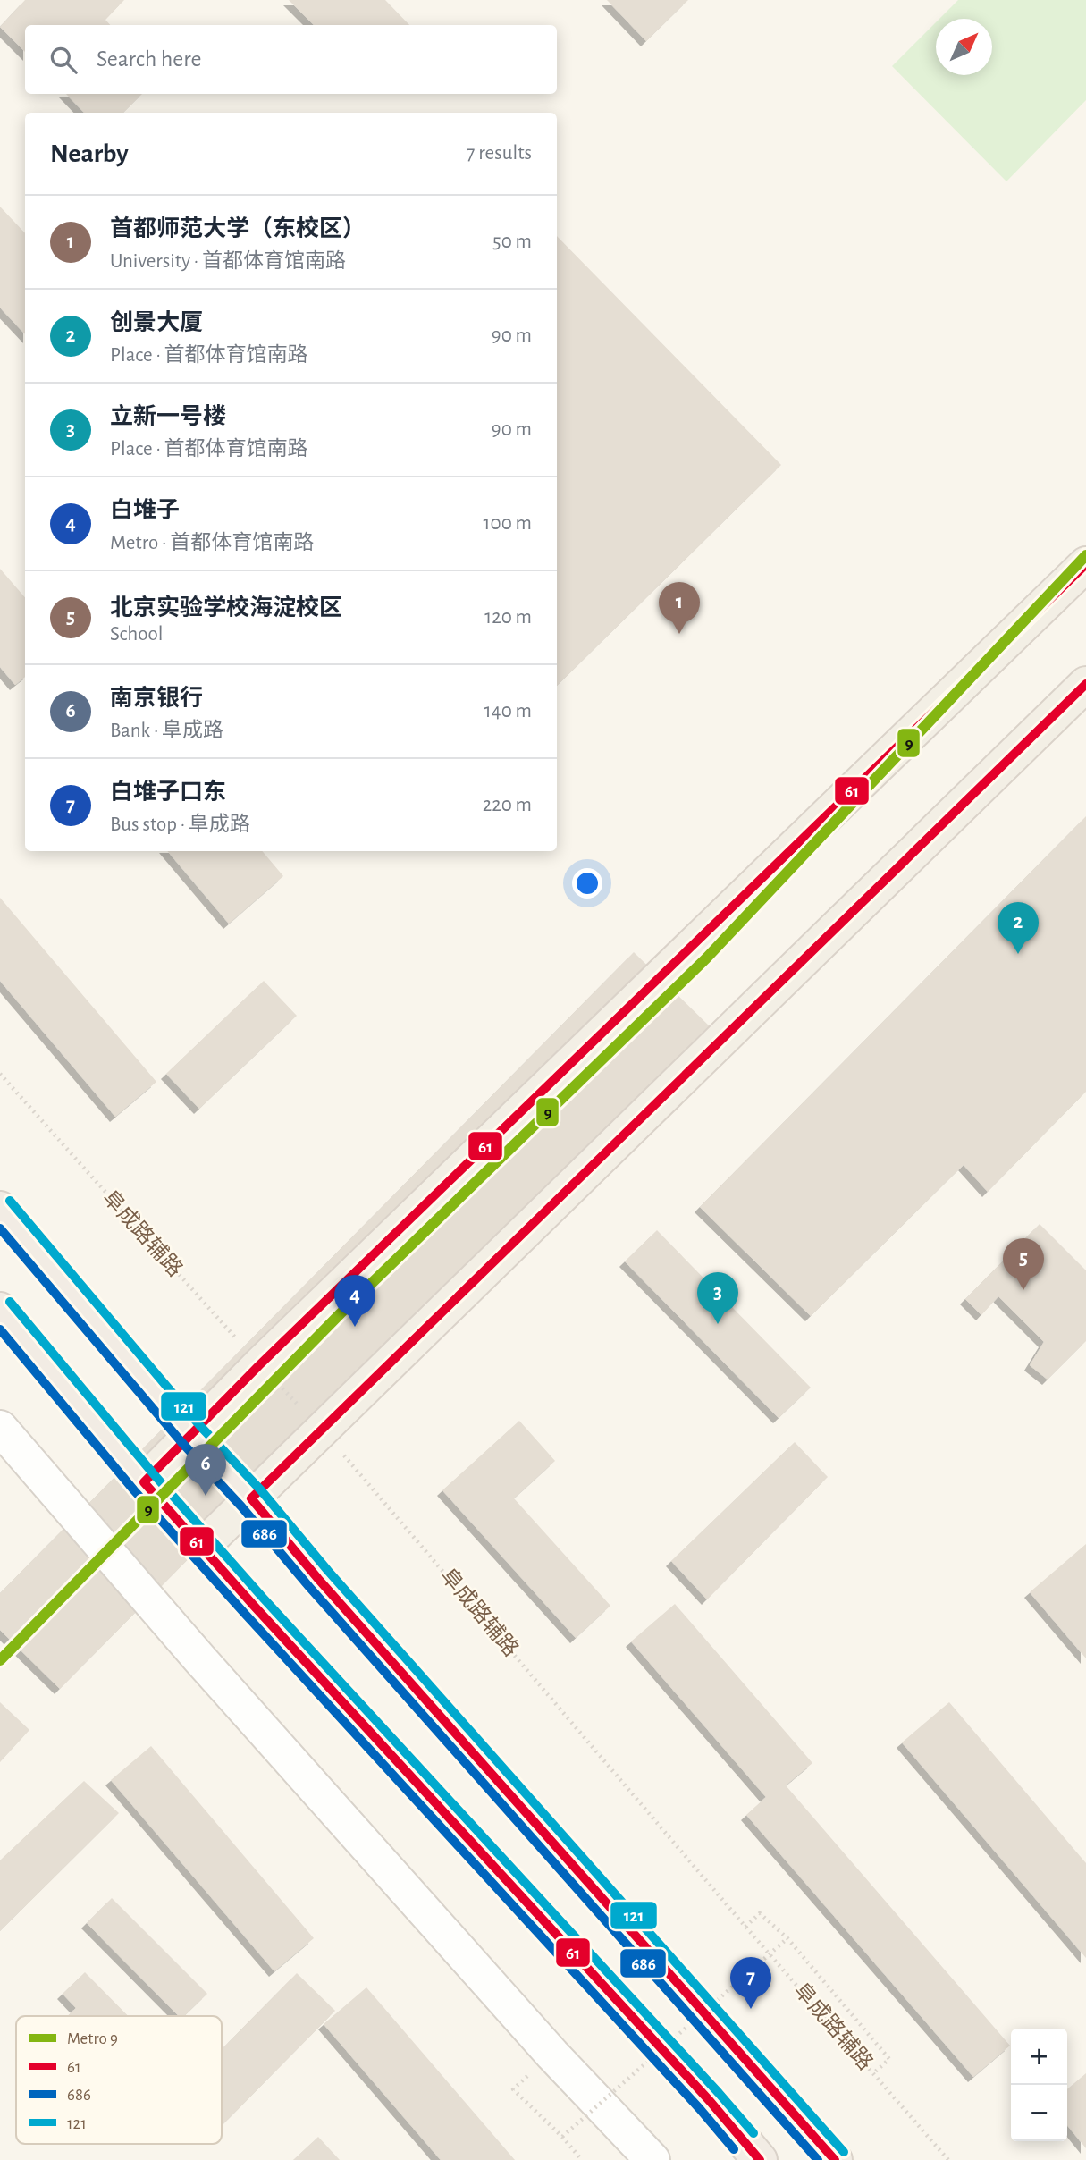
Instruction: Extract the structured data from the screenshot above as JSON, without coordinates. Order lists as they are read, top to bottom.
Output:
{
  "streets": {
    "path": ["阜成路辅路"]
  },
  "lines": [
    "metro line 9",
    "transit line 61",
    "transit line 121",
    "transit line 686"
  ],
  "legend": [
    "Metro 9",
    "61",
    "686",
    "121"
  ],
  "north": "top right",
  "page": {
    "search": "Search here",
    "heading": ["Nearby", "7 results"],
    "list": [
      {
        "mark": "1",
        "name": "首都师范大学（东校区）",
        "note": "University · 首都体育馆南路",
        "value": "50 m"
      },
      {
        "mark": "2",
        "name": "创景大厦",
        "note": "Place · 首都体育馆南路",
        "value": "90 m"
      },
      {
        "mark": "3",
        "name": "立新一号楼",
        "note": "Place · 首都体育馆南路",
        "value": "90 m"
      },
      {
        "mark": "4",
        "name": "白堆子",
        "note": "Metro · 首都体育馆南路",
        "value": "100 m"
      },
      {
        "mark": "5",
        "name": "北京实验学校海淀校区",
        "note": "School",
        "value": "120 m"
      },
      {
        "mark": "6",
        "name": "南京银行",
        "note": "Bank · 阜成路",
        "value": "140 m"
      },
      {
        "mark": "7",
        "name": "白堆子口东",
        "note": "Bus stop · 阜成路",
        "value": "220 m"
      }
    ],
    "pins": [
      "1",
      "2",
      "5",
      "3",
      "4",
      "6",
      "7"
    ],
    "map_buttons": ["+", "−"]
  }
}
